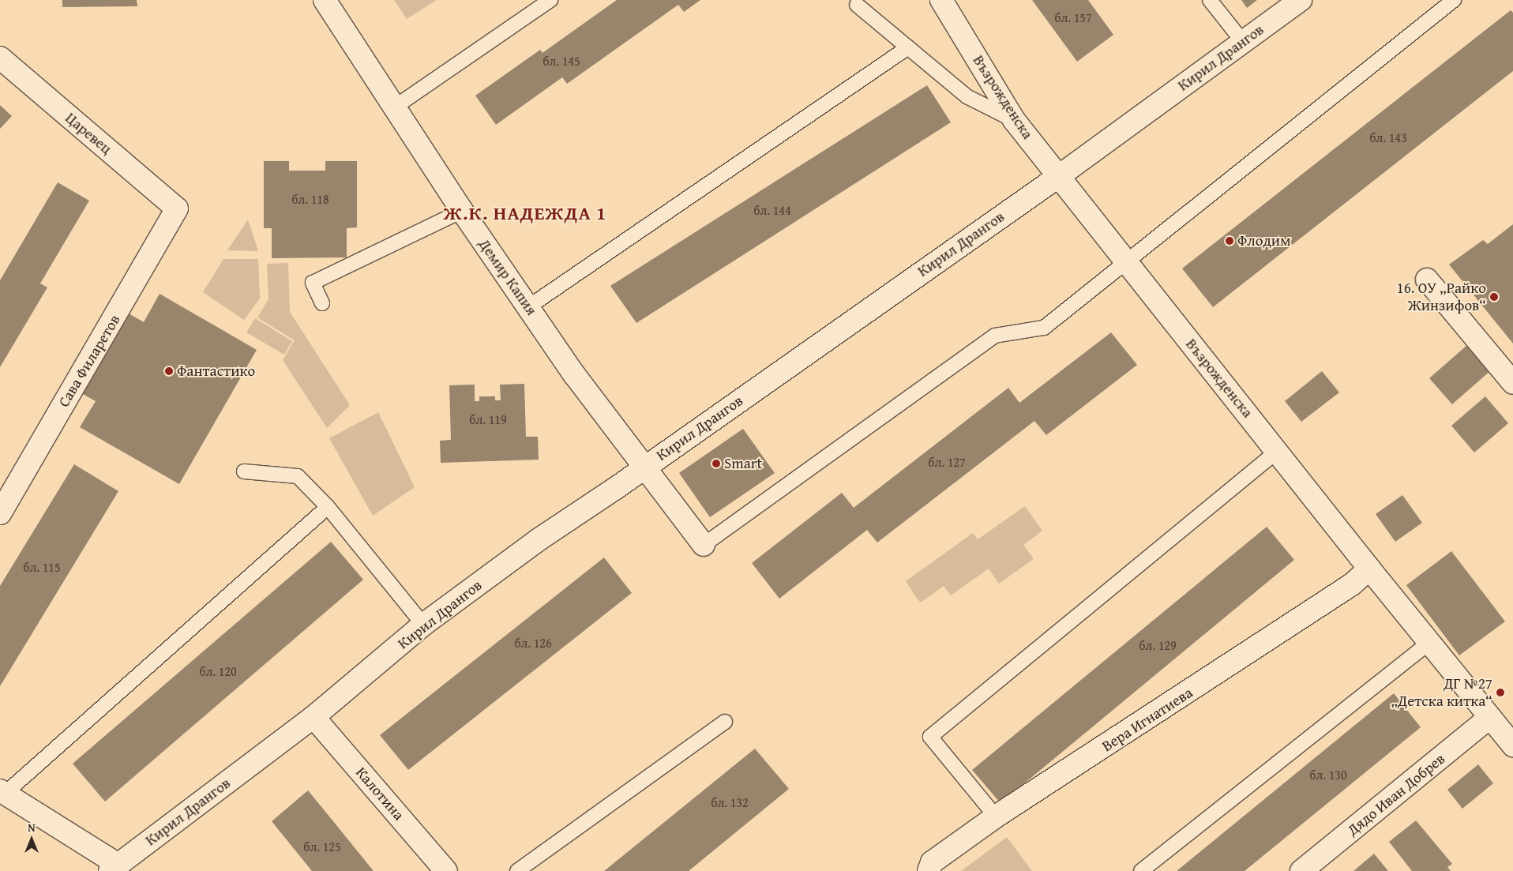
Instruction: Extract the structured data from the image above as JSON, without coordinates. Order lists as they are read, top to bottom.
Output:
{
  "streets": {
    "street": [
      "Кирил Дрангов",
      "Възрожденска",
      "Царевец",
      "Демир Капия",
      "Сава Филаретов",
      "Вера Игнатиева",
      "Калотина",
      "Дядо Иван Добрев"
    ]
  },
  "crossings": [
    ["Кирил Дрангов", "Възрожденска"],
    ["Кирил Дрангов", "Демир Капия"],
    ["Кирил Дрангов", "Калотина"],
    ["Възрожденска", "Вера Игнатиева"],
    ["Възрожденска", "Дядо Иван Добрев"],
    ["Царевец", "Сава Филаретов"]
  ],
  "districts": ["Ж.К. НАДЕЖДА 1"],
  "places": [
    "Флодим",
    "16. ОУ „Райко Жинзифов“",
    "Фантастико",
    "Smart",
    "ДГ №27 „Детска китка“"
  ],
  "house_numbers": [
    "бл. 157",
    "бл. 145",
    "бл. 143",
    "бл. 118",
    "бл. 144",
    "бл. 119",
    "бл. 127",
    "бл. 115",
    "бл. 126",
    "бл. 129",
    "бл. 120",
    "бл. 130",
    "бл. 132",
    "бл. 125"
  ],
  "north": "top"
}
